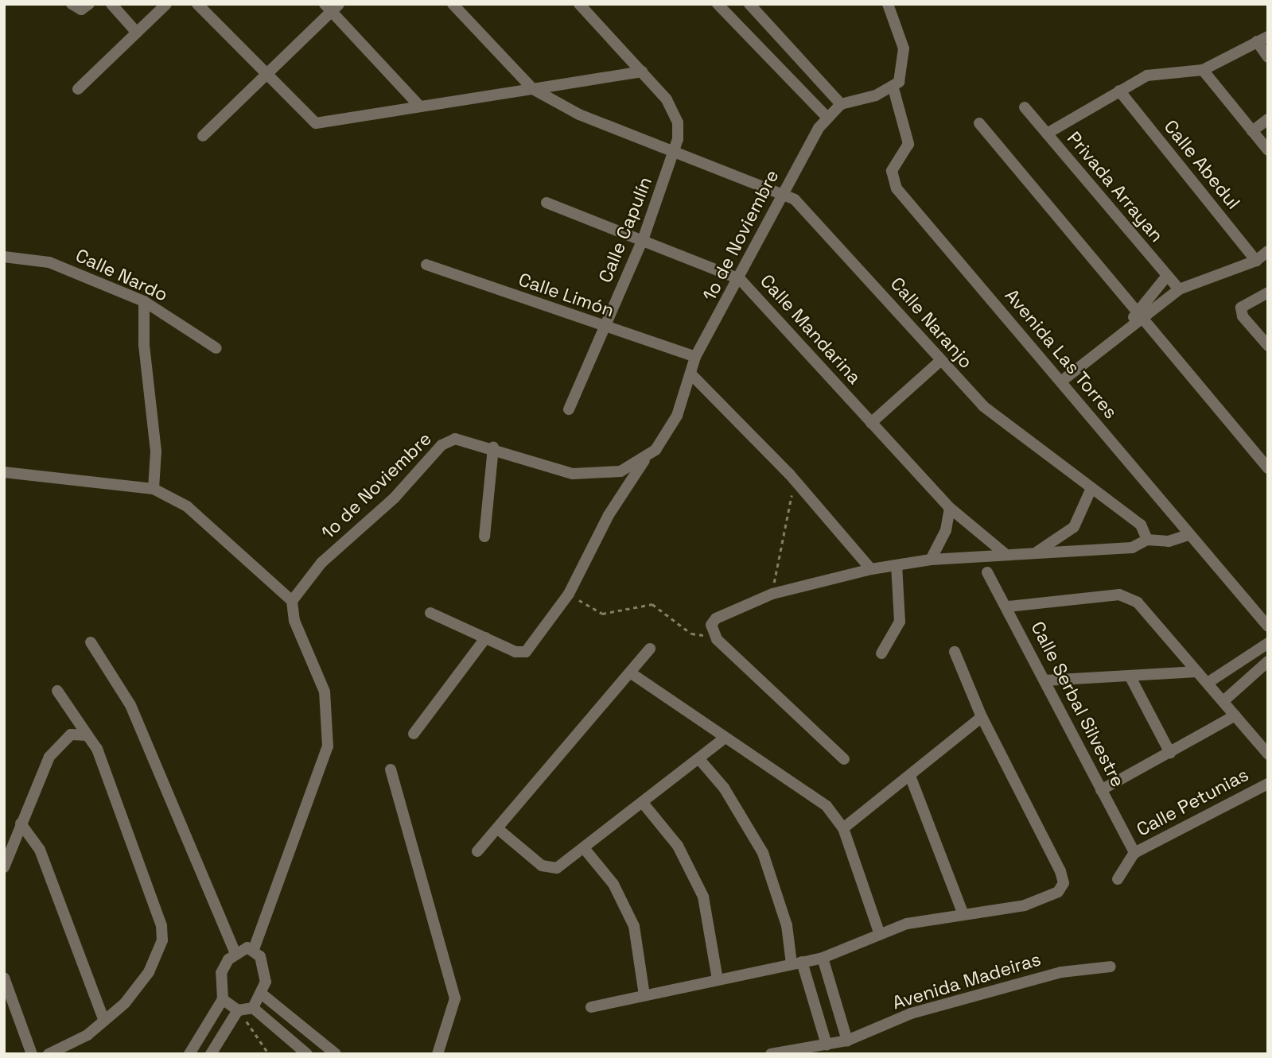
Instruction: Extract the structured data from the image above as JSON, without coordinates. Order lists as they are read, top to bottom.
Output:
{
  "streets": {
    "street": [
      "Calle Abedul",
      "Privada Arrayan",
      "Calle Capulín",
      "1o de Noviembre",
      "Calle Nardo",
      "Calle Limón",
      "Calle Naranjo",
      "Calle Mandarina",
      "Avenida Las Torres",
      "Calle Serbal Silvestre",
      "Calle Petunias",
      "Avenida Madeiras"
    ]
  },
  "crossings": [
    ["Calle Capulín", "Calle Limón"],
    ["Calle Capulín", "Calle Naranjo"],
    ["Calle Capulín", "Calle Mandarina"],
    ["1o de Noviembre", "Calle Limón"],
    ["1o de Noviembre", "Calle Naranjo"],
    ["1o de Noviembre", "Calle Mandarina"],
    ["1o de Noviembre", "Avenida Las Torres"],
    ["Calle Serbal Silvestre", "Calle Petunias"]
  ]
}
